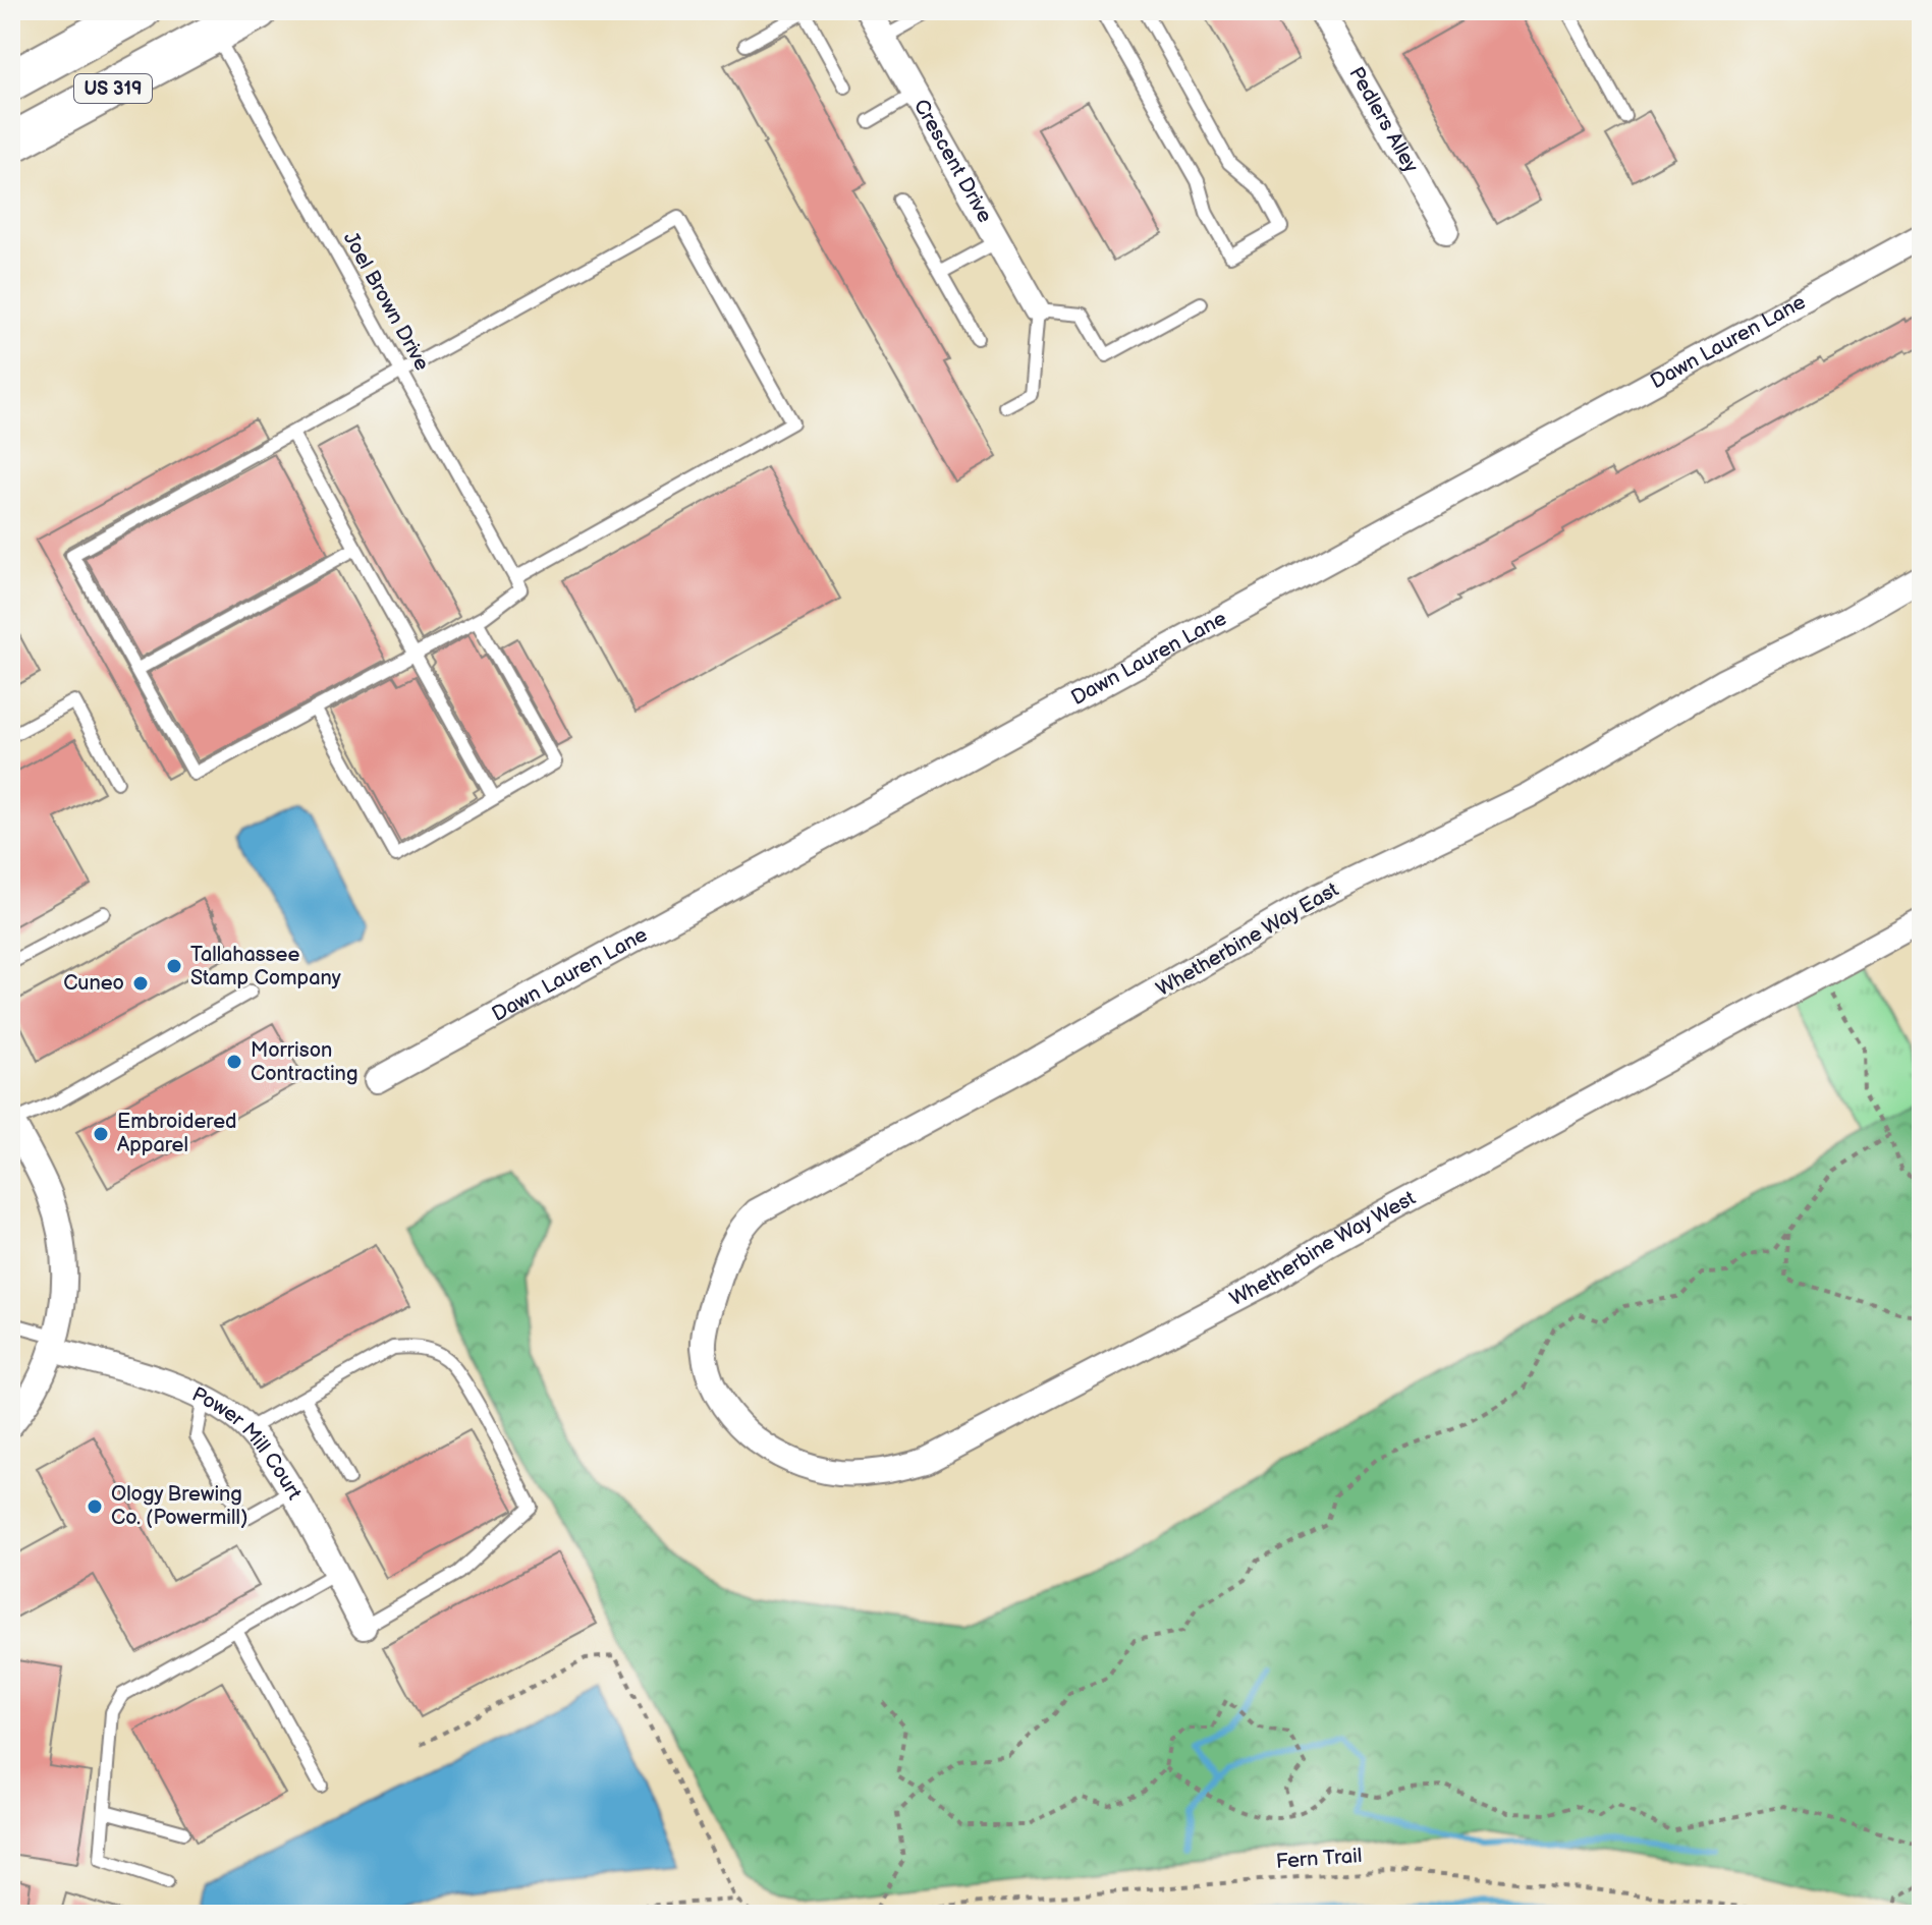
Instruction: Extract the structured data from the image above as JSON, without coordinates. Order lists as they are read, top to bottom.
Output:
{
  "streets": {
    "main road": ["US 319"],
    "street": [
      "Pedlers Alley",
      "Crescent Drive",
      "Dawn Lauren Lane",
      "Whetherbine Way East",
      "Whetherbine Way West",
      "Power Mill Court"
    ],
    "lane": ["Joel Brown Drive"],
    "path": ["Fern Trail"]
  },
  "crossings": [
    ["US 319", "Joel Brown Drive"],
    ["Whetherbine Way East", "Whetherbine Way West"]
  ],
  "places": [
    "Tallahassee Stamp Company",
    "Cuneo",
    "Morrison Contracting",
    "Embroidered Apparel",
    "Ology Brewing Co. (Powermill)"
  ]
}
